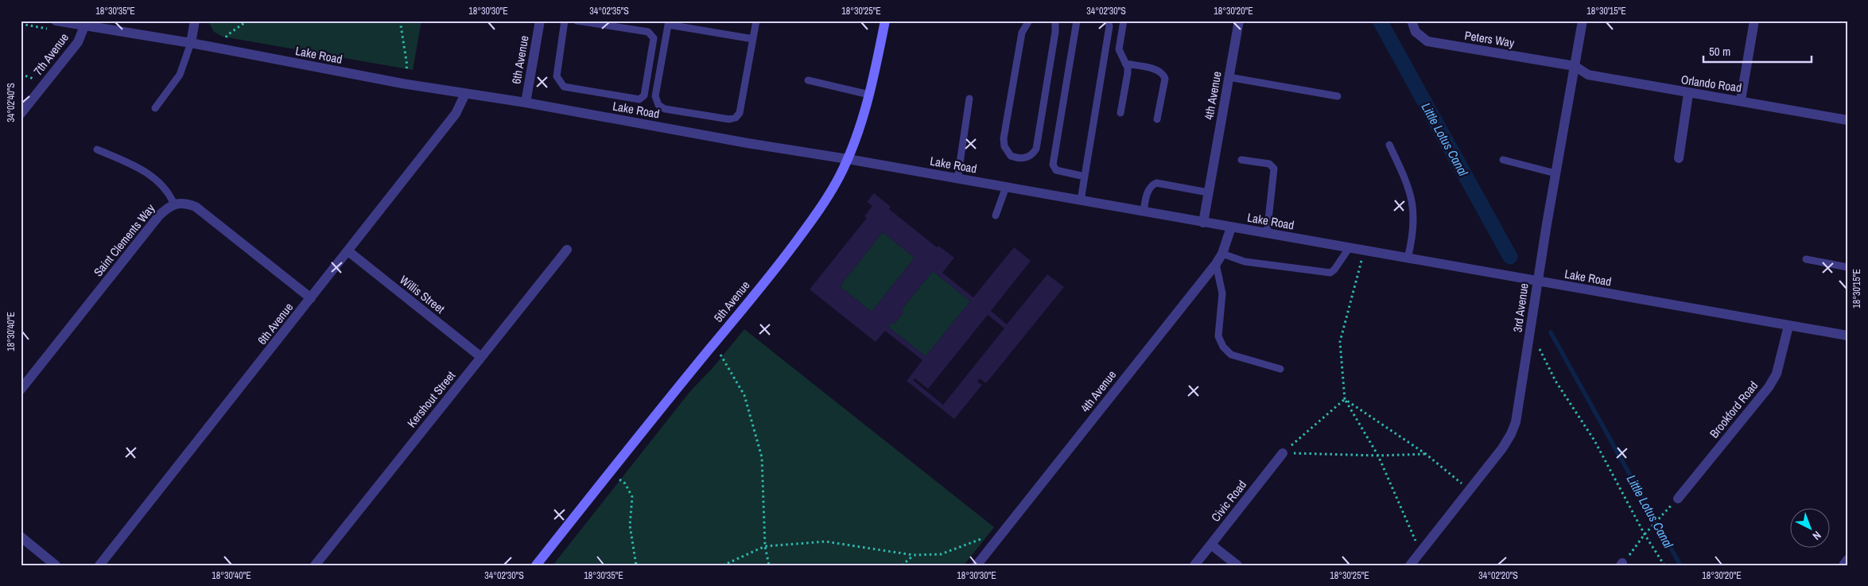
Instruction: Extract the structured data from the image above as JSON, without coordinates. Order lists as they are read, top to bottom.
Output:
{
  "streets": {
    "main road": ["5th Avenue"],
    "street": [
      "Peters Way",
      "7th Avenue",
      "Lake Road",
      "6th Avenue",
      "Orlando Road",
      "4th Avenue",
      "Saint Clements Way",
      "Willis Street",
      "3rd Avenue",
      "Kershout Street",
      "Brookford Road",
      "Civic Road"
    ]
  },
  "crossings": [
    ["Peters Way", "Orlando Road"],
    ["Peters Way", "3rd Avenue"],
    ["7th Avenue", "Lake Road"],
    ["Lake Road", "6th Avenue"],
    ["Lake Road", "4th Avenue"],
    ["Lake Road", "5th Avenue"],
    ["Lake Road", "3rd Avenue"],
    ["Lake Road", "Brookford Road"],
    ["6th Avenue", "Saint Clements Way"],
    ["6th Avenue", "Willis Street"],
    ["Orlando Road", "3rd Avenue"],
    ["Willis Street", "Kershout Street"]
  ],
  "water": ["Little Lotus Canal"],
  "scale_bar": "50 m",
  "north": "bottom right",
  "coordinates": [
    "18°30'35\"E",
    "18°30'30\"E",
    "34°02'35\"S",
    "18°30'25\"E",
    "34°02'30\"S",
    "18°30'20\"E",
    "18°30'15\"E",
    "34°02'40\"S",
    "18°30'40\"E",
    "34°02'20\"S"
  ]
}
